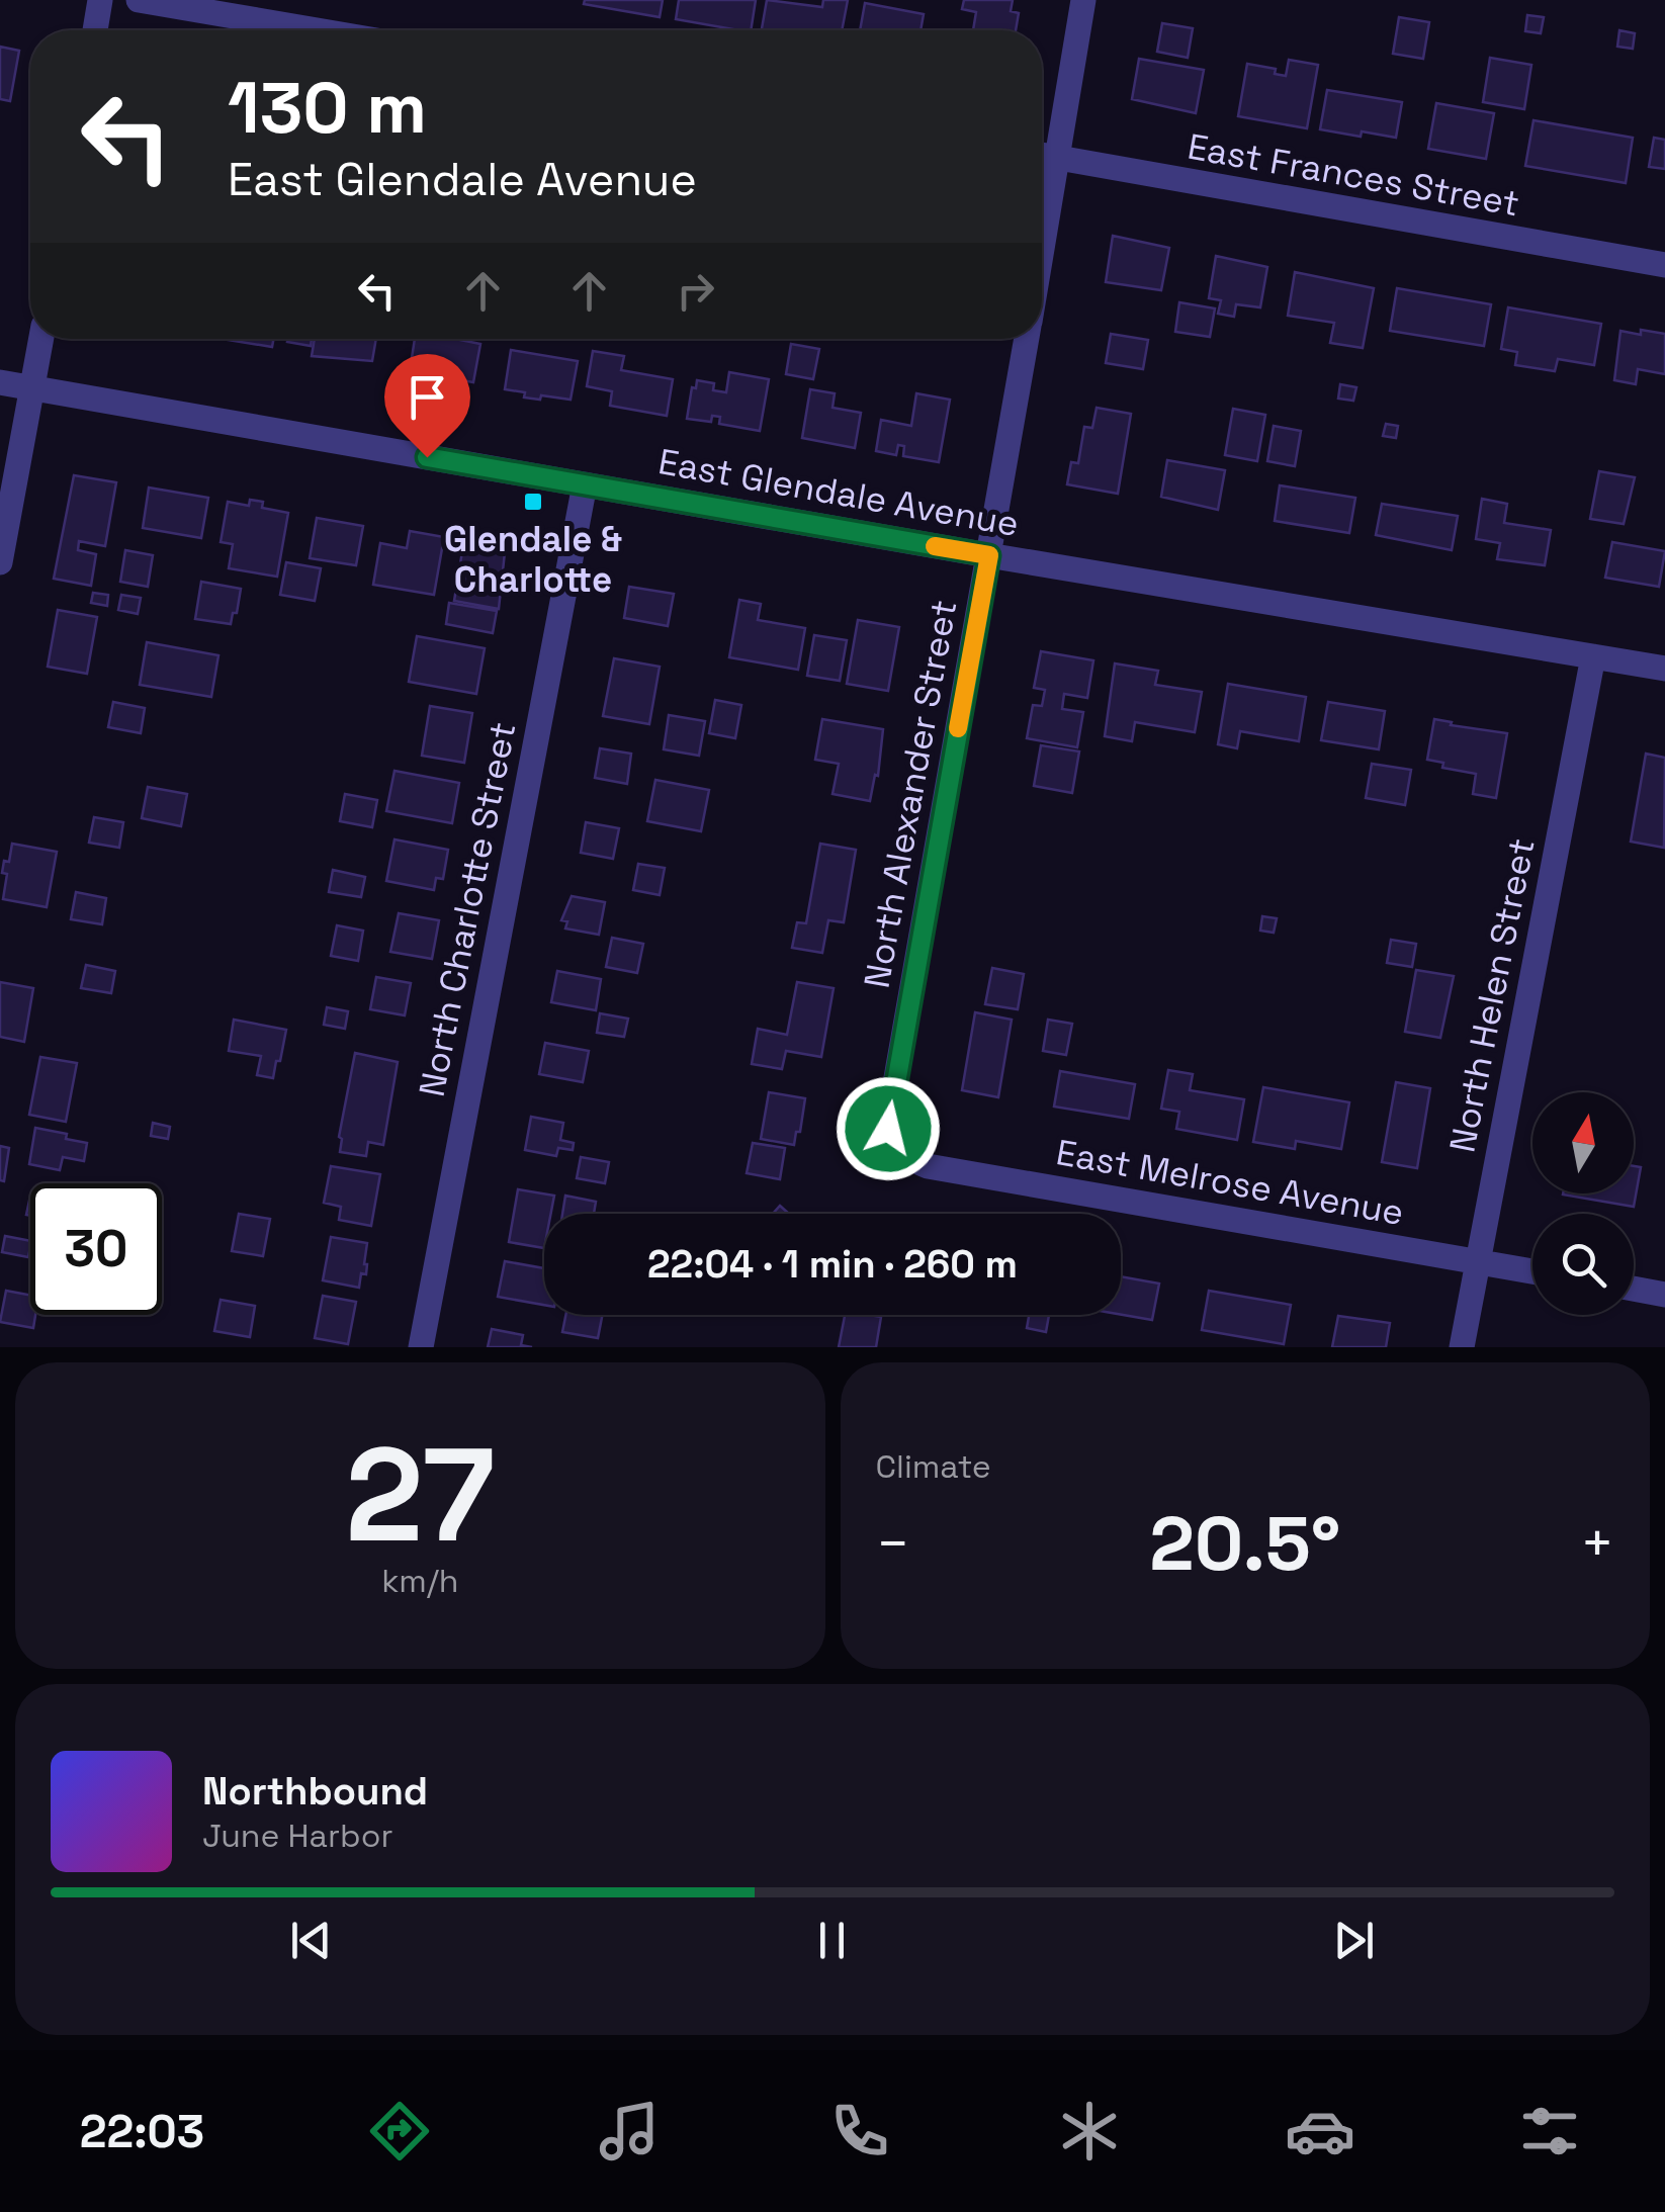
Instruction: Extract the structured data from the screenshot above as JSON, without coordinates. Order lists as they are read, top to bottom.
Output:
{
  "streets": {
    "street": [
      "East Frances Street",
      "East Glendale Avenue",
      "North Alexander Street",
      "North Charlotte Street",
      "North Helen Street",
      "East Melrose Avenue"
    ]
  },
  "crossings": [
    ["East Frances Street", "North Alexander Street"],
    ["East Glendale Avenue", "North Alexander Street"],
    ["East Glendale Avenue", "North Charlotte Street"],
    ["East Glendale Avenue", "North Helen Street"],
    ["North Alexander Street", "East Melrose Avenue"],
    ["North Helen Street", "East Melrose Avenue"]
  ],
  "places": {
    "transit": ["Glendale & Charlotte"]
  },
  "north": "top",
  "page": {
    "turn": ["130 m", "East Glendale Avenue"],
    "limit": "30",
    "trip": "22:04 · 1 min · 260 m",
    "tile": [
      ["27", "km/h"],
      "Climate"
    ],
    "heat": ["−", "20.5°", "+"],
    "song": ["Northbound", "June Harbor"],
    "tabs": "22:03"
  }
}
